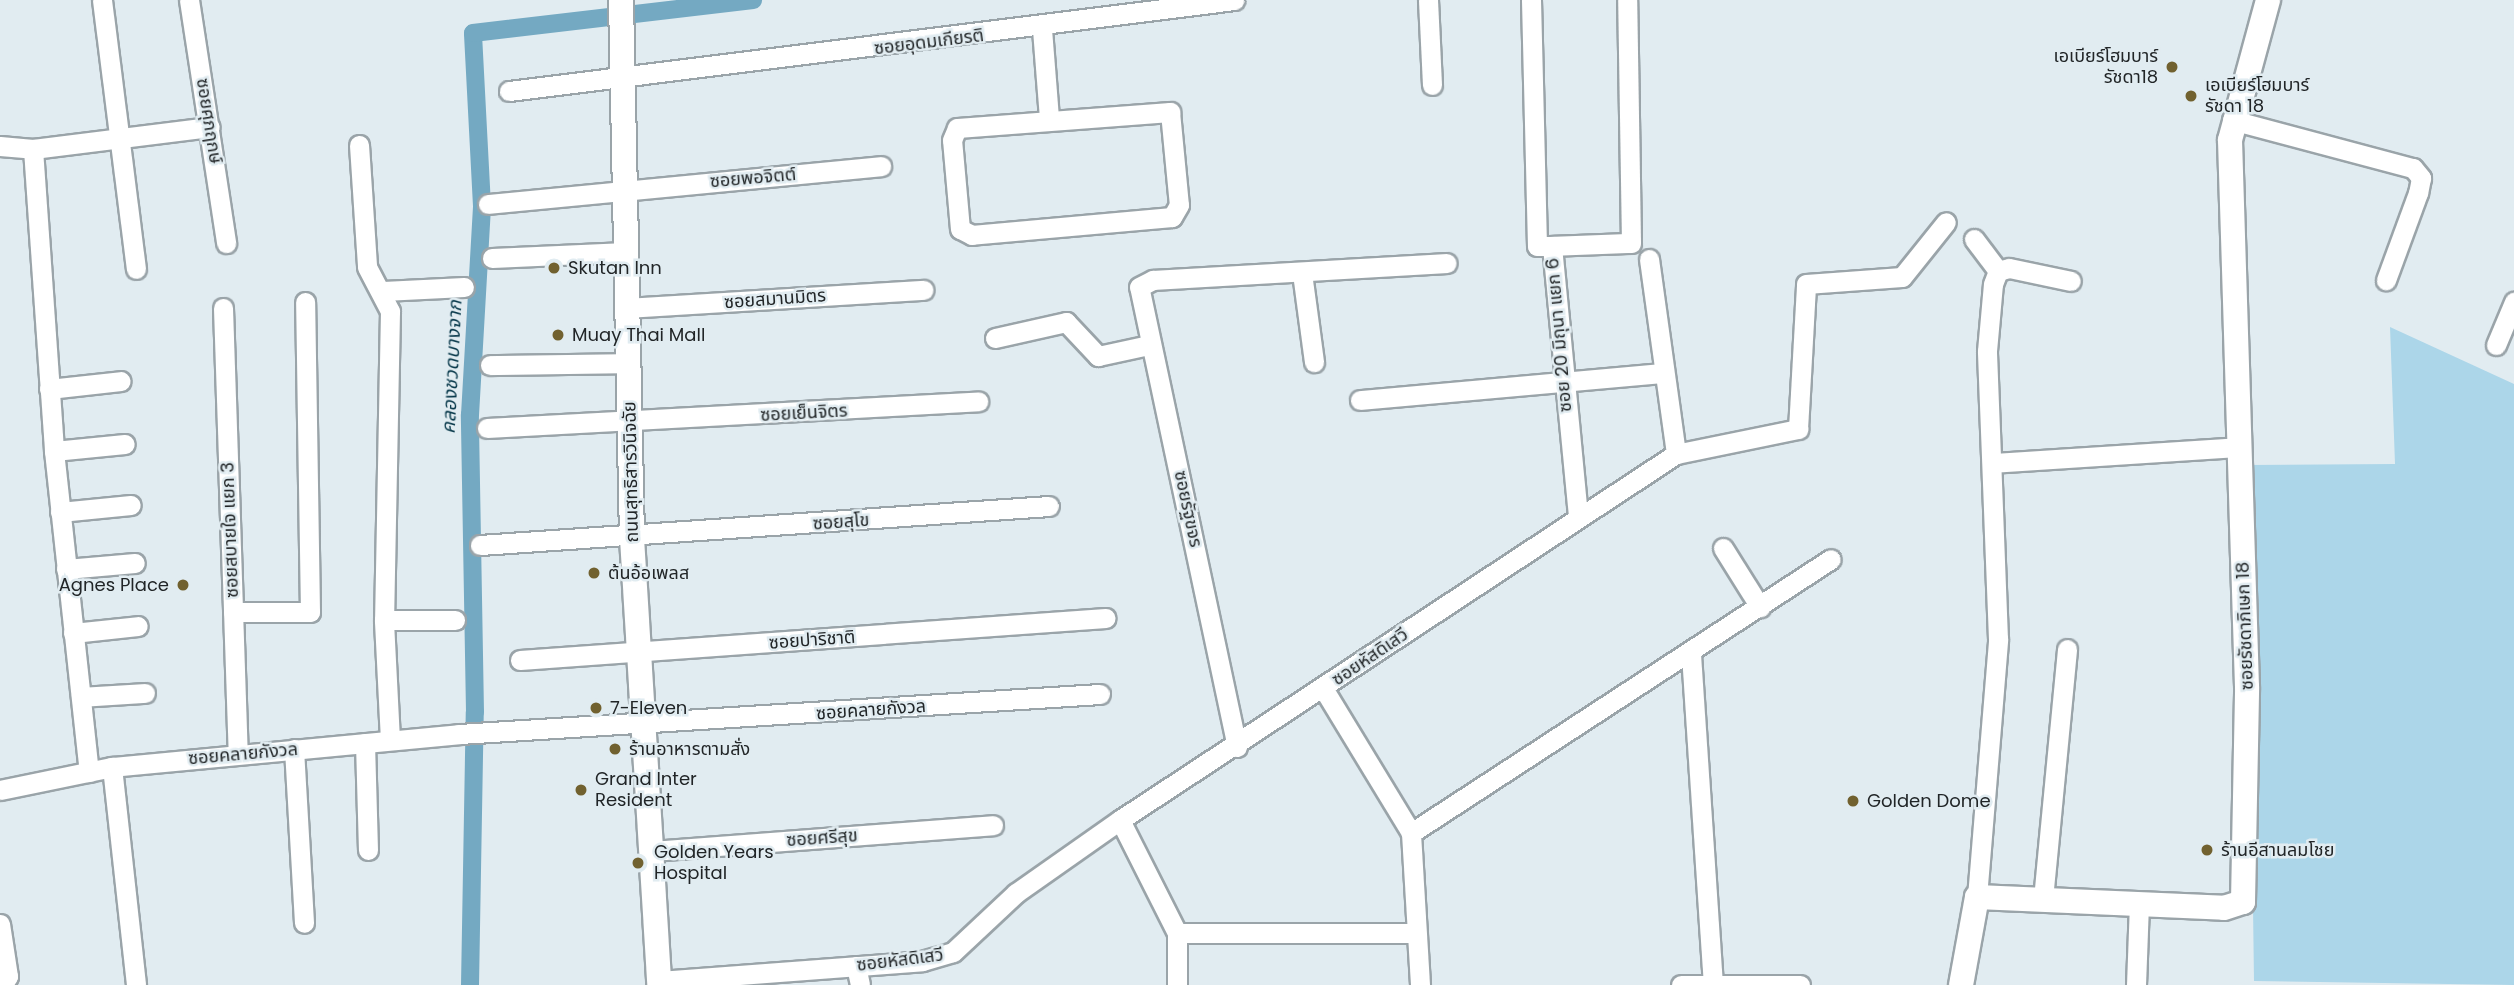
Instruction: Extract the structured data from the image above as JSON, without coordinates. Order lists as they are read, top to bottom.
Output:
{
  "streets": {
    "street": [
      "ซอยอุดมเกียรติ",
      "ซอยศุภฤกษ์",
      "ซอยพอจิตต์",
      "ซอยสมานมิตร",
      "ซอย 20 มิถุนา แยก 6",
      "ซอยเย็นจิตร",
      "ถนนสุทธิสารวินิจฉัย",
      "ซอยรัฐขจร",
      "ซอยสุโข",
      "ซอยสบายใจ แยก 3",
      "ซอยรัชดาภิเษก 18",
      "ซอยปาริชาติ",
      "ซอยหัสดิเสวี",
      "ซอยคลายกังวล",
      "ซอยศรีสุข"
    ]
  },
  "crossings": [
    ["ซอยอุดมเกียรติ", "ถนนสุทธิสารวินิจฉัย"],
    ["ซอยพอจิตต์", "ถนนสุทธิสารวินิจฉัย"],
    ["ซอยสมานมิตร", "ถนนสุทธิสารวินิจฉัย"],
    ["ซอย 20 มิถุนา แยก 6", "ซอยหัสดิเสวี"],
    ["ซอยเย็นจิตร", "ถนนสุทธิสารวินิจฉัย"],
    ["ถนนสุทธิสารวินิจฉัย", "ซอยสุโข"],
    ["ถนนสุทธิสารวินิจฉัย", "ซอยปาริชาติ"],
    ["ถนนสุทธิสารวินิจฉัย", "ซอยหัสดิเสวี"],
    ["ถนนสุทธิสารวินิจฉัย", "ซอยคลายกังวล"],
    ["ถนนสุทธิสารวินิจฉัย", "ซอยศรีสุข"],
    ["ซอยรัฐขจร", "ซอยหัสดิเสวี"],
    ["ซอยสบายใจ แยก 3", "ซอยคลายกังวล"]
  ],
  "water": ["คลองชวดบางจาก"],
  "places": [
    "เอเบียร์โฮมบาร์ รัชดา18",
    "เอเบียร์โฮมบาร์ รัชดา 18",
    "Skutan Inn",
    "Muay Thai Mall",
    "ต้นอ้อเพลส",
    "Agnes Place",
    "7-Eleven",
    "ร้านอาหารตามสั่ง",
    "Grand Inter Resident",
    "Golden Dome",
    "ร้านอีสานลมโชย",
    "Golden Years Hospital"
  ]
}
